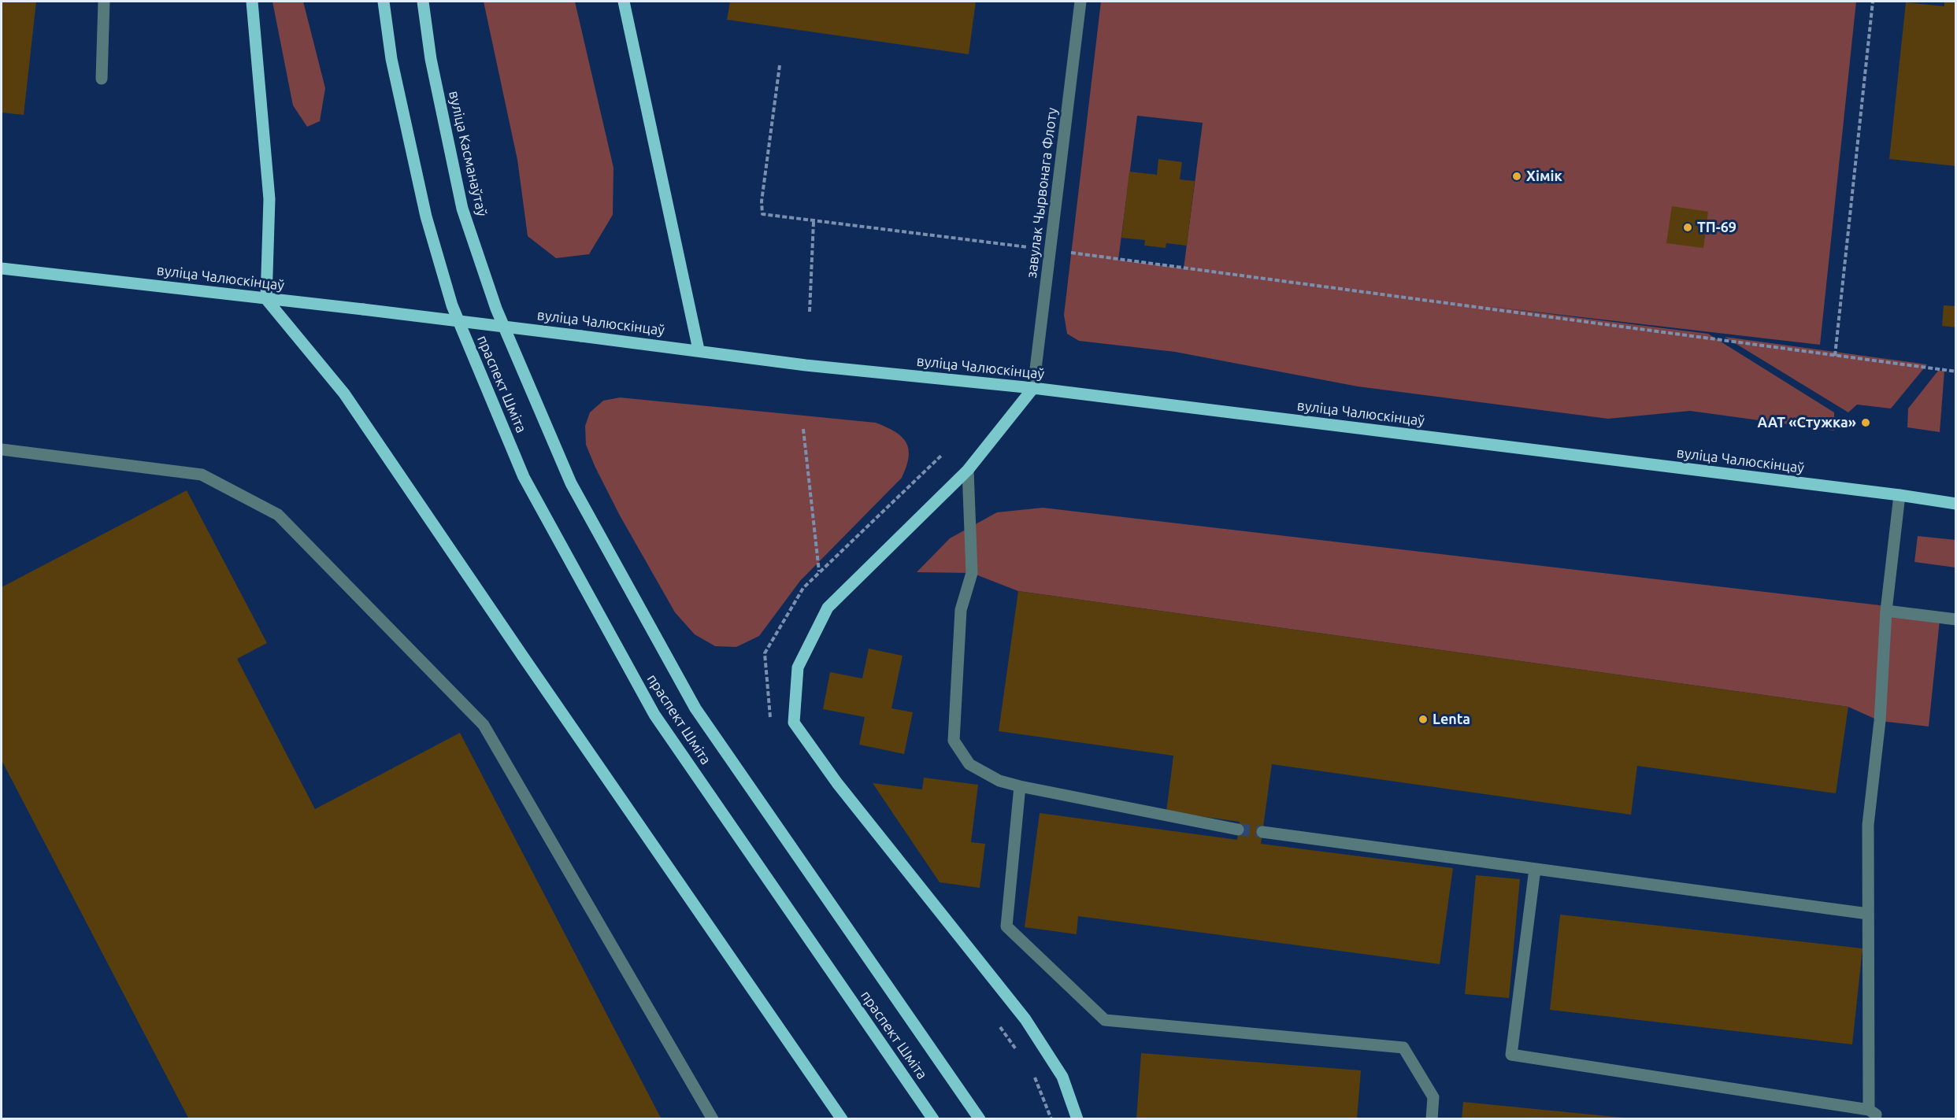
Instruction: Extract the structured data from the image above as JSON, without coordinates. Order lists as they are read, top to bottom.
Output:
{
  "streets": {
    "main road": ["вуліца Касманаўтаў", "вуліца Чалюскінцаў", "праспект Шміта"],
    "street": ["завулак Чырвонага Флоту"]
  },
  "crossings": [
    ["вуліца Касманаўтаў", "праспект Шміта"],
    ["завулак Чырвонага Флоту", "вуліца Чалюскінцаў"]
  ],
  "places": [
    "Хімік",
    "ТП-69",
    "ААТ «Стужка»",
    "Lenta"
  ]
}
